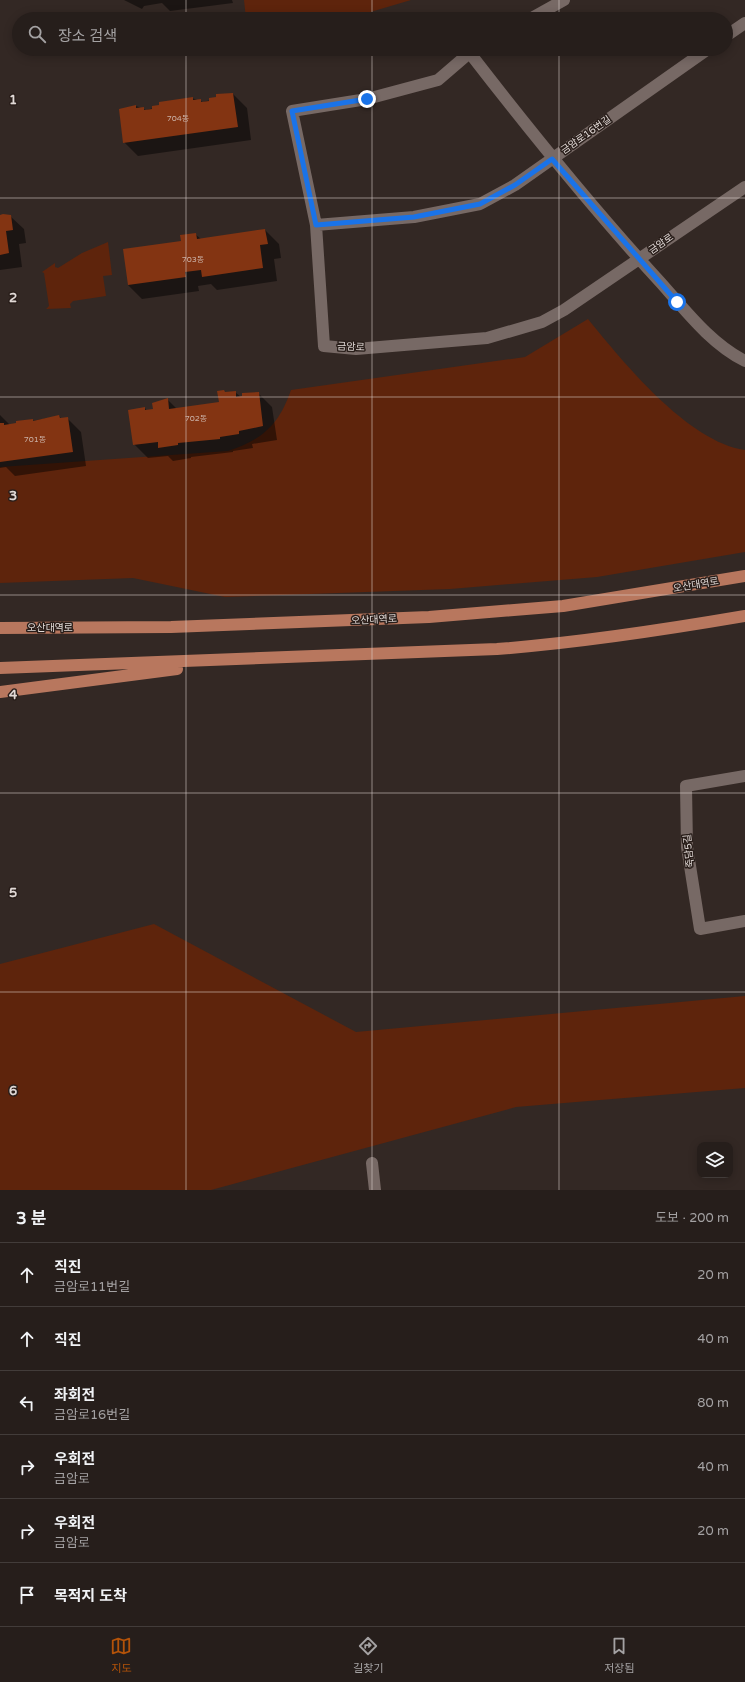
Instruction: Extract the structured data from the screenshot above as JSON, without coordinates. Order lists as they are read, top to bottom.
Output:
{
  "streets": {
    "main road": ["오산대역로"],
    "street": ["금암로16번길", "금암로", "죽담5길"]
  },
  "crossings": [
    ["금암로16번길", "금암로"]
  ],
  "house_numbers": [
    "704동",
    "703동",
    "702동",
    "701동"
  ],
  "page": {
    "search": "장소 검색",
    "heading": ["3 분", "도보 · 200 m"],
    "list": [
      ["직진", "금암로11번길", "20 m"],
      ["직진", "40 m"],
      ["좌회전", "금암로16번길", "80 m"],
      ["우회전", "금암로", "40 m"],
      ["우회전", "금암로", "20 m"],
      "목적지 도착"
    ],
    "nav": ["지도", "길찾기", "저장됨"]
  },
  "grid": {
    "rows": [
      "1",
      "2",
      "3",
      "4",
      "5",
      "6"
    ]
  }
}
